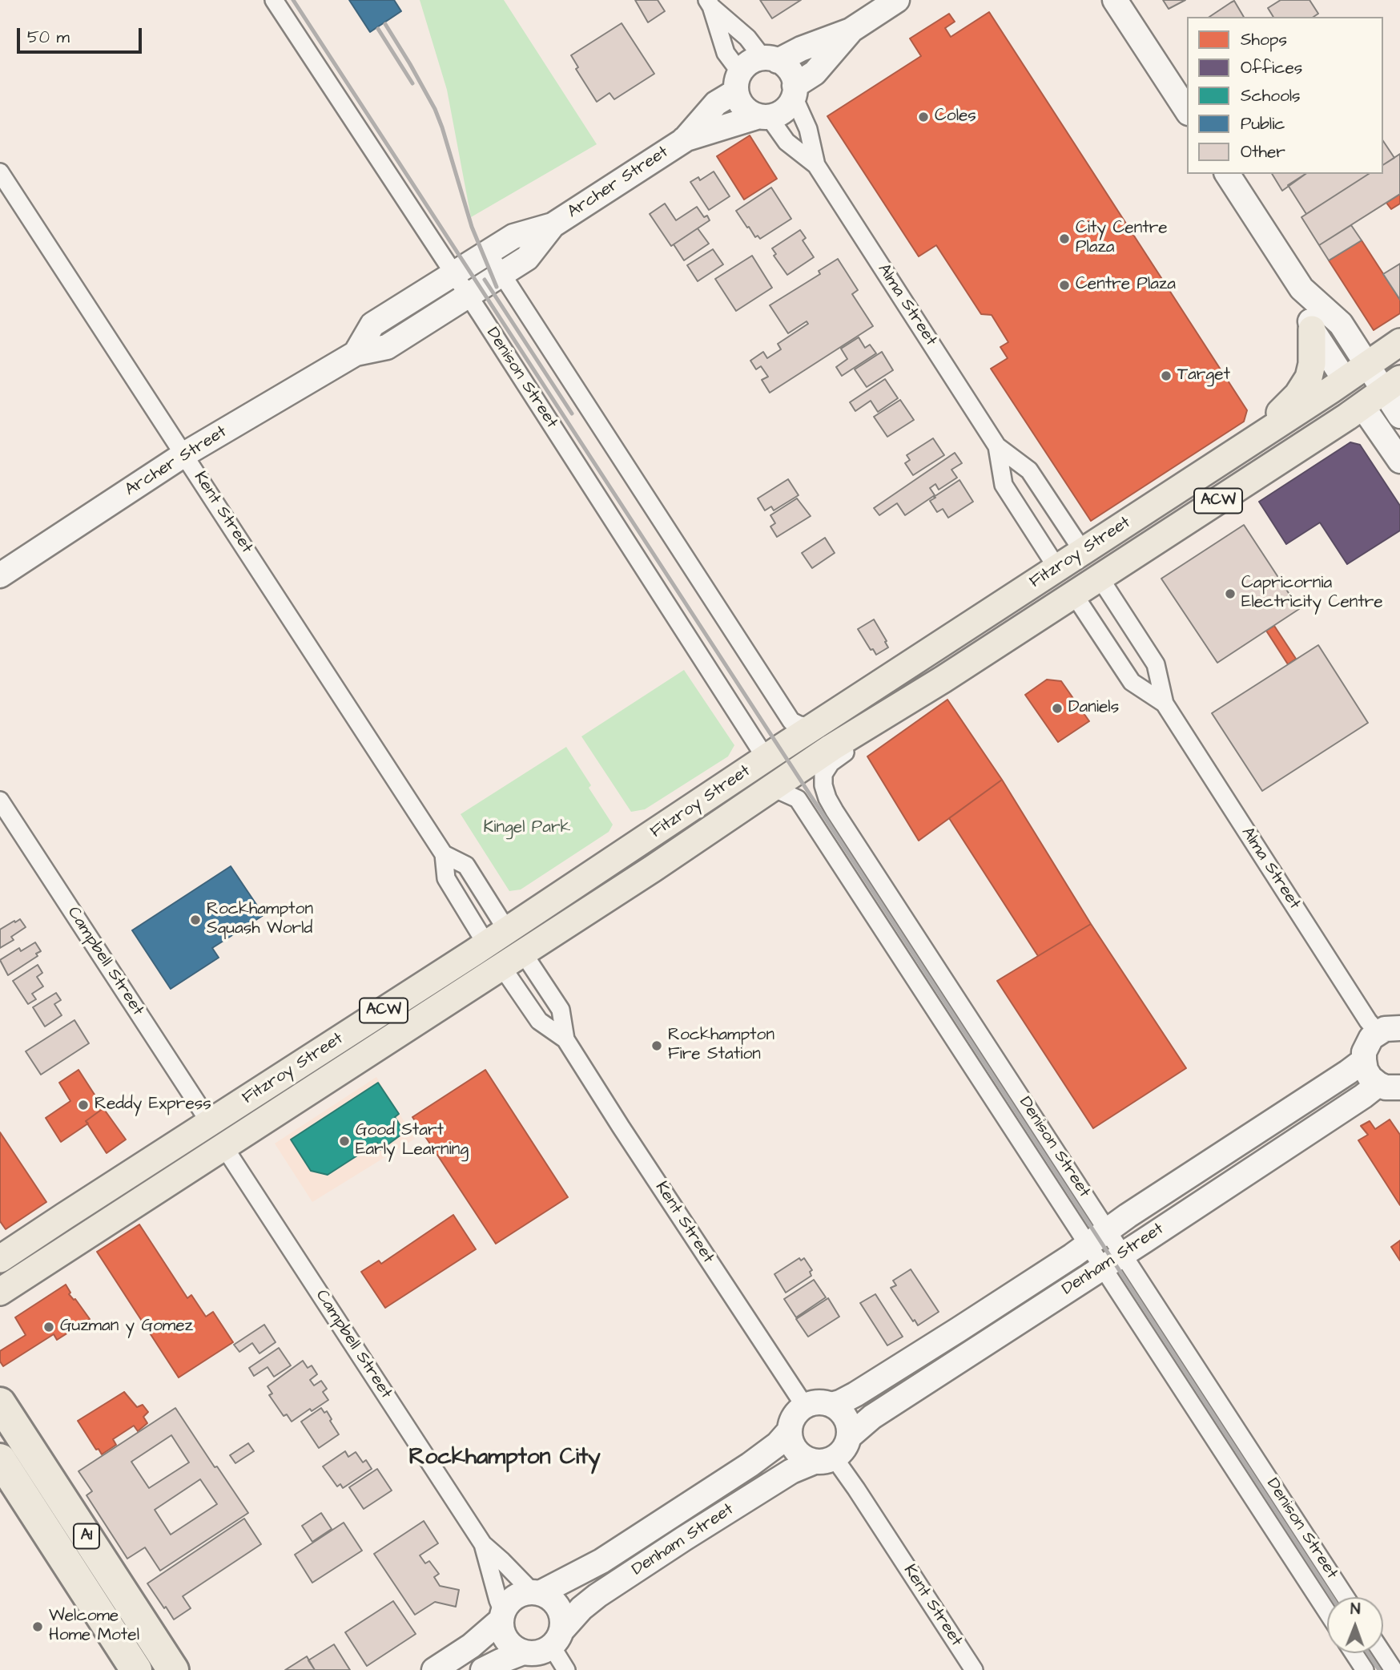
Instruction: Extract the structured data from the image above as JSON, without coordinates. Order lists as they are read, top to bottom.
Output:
{
  "streets": {
    "highway": ["A1"],
    "main road": [
      "Alma Street",
      "ACW",
      "Kent Street",
      "Fitzroy Street"
    ],
    "street": [
      "Archer Street",
      "Denison Street",
      "Campbell Street",
      "Denham Street"
    ]
  },
  "crossings": [
    ["Archer Street", "Alma Street"],
    ["Archer Street", "Denison Street"],
    ["Archer Street", "Kent Street"],
    ["Alma Street", "Fitzroy Street"],
    ["Denison Street", "Fitzroy Street"],
    ["Denison Street", "Denham Street"],
    ["Kent Street", "Fitzroy Street"],
    ["Kent Street", "Denham Street"],
    ["Fitzroy Street", "Campbell Street"],
    ["Campbell Street", "Denham Street"]
  ],
  "districts": ["Rockhampton City"],
  "parks": ["Kingel Park"],
  "places": [
    "Coles",
    "City Centre Plaza",
    "Centre Plaza",
    "Target",
    "Capricornia Electricity Centre",
    "Daniels",
    "Rockhampton Squash World",
    "Rockhampton Fire Station",
    "Reddy Express",
    "Good Start Early Learning",
    "Guzman y Gomez",
    "Welcome Home Motel"
  ],
  "legend": [
    "Shops",
    "Offices",
    "Schools",
    "Public",
    "Other"
  ],
  "scale_bar": "50 m",
  "north": "top"
}
